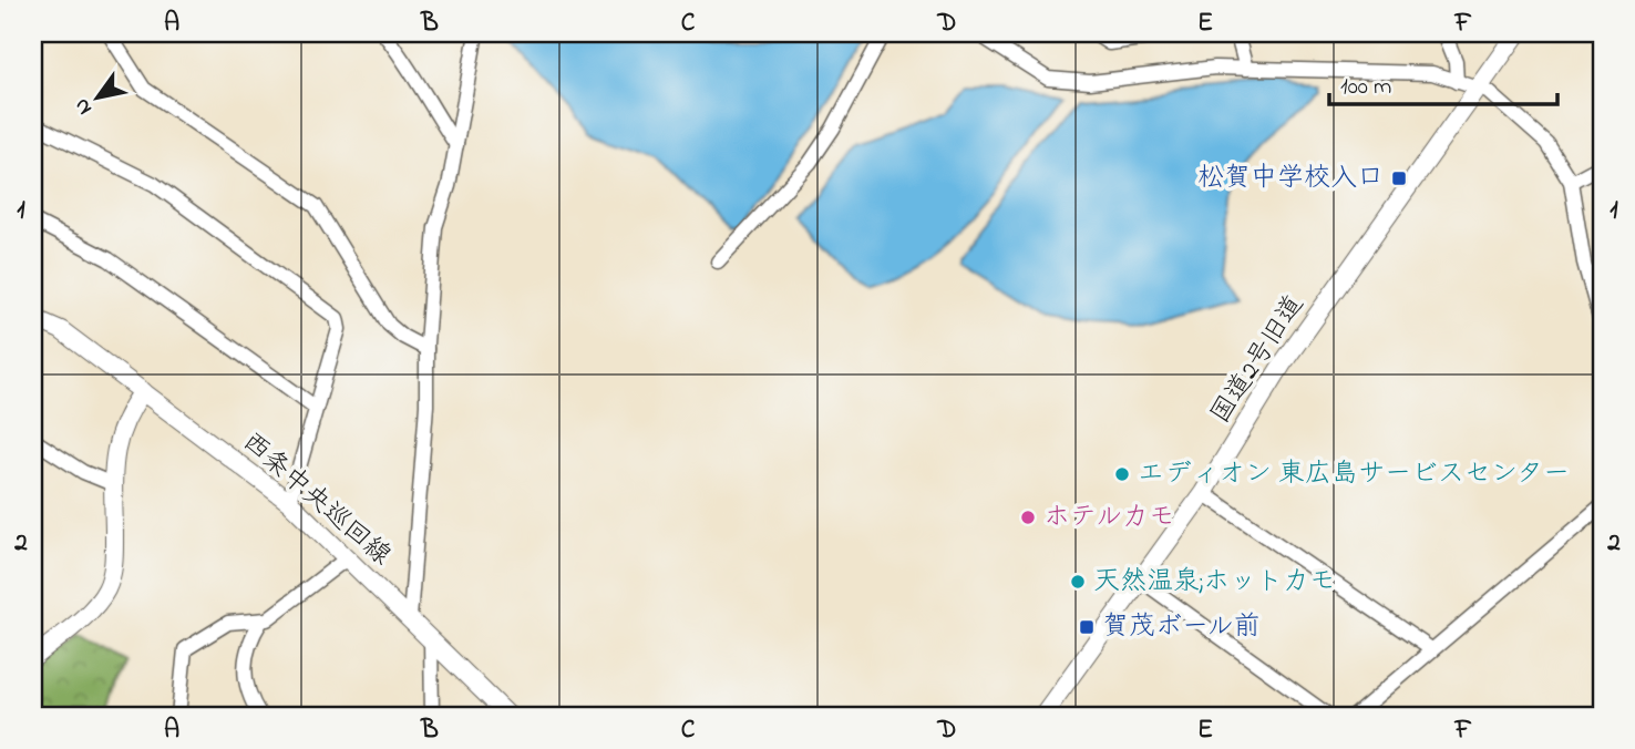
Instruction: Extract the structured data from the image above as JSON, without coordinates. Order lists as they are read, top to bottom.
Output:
{
  "streets": {
    "street": ["国道2号旧道", "西条中央巡回線"]
  },
  "places": {
    "transit": ["松賀中学校入口", "賀茂ボール前"],
    "other": ["エディオン 東広島サービスセンター", "ホテルカモ", "天然温泉;ホットカモ"]
  },
  "scale_bar": "100 m",
  "north": "bottom left",
  "grid": {
    "columns": [
      "A",
      "B",
      "C",
      "D",
      "E",
      "F"
    ],
    "rows": ["1", "2"]
  }
}
